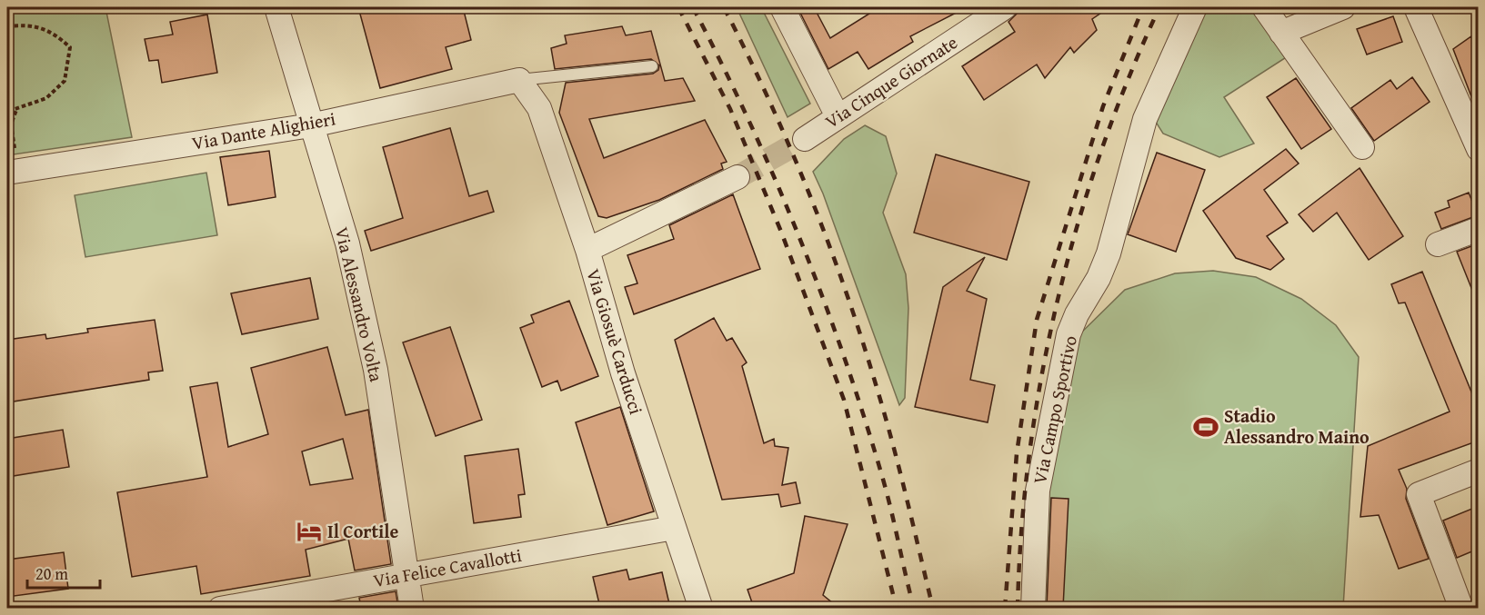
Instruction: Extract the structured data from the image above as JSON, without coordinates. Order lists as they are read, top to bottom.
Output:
{
  "streets": {
    "street": [
      "Via Cinque Giornate",
      "Via Dante Alighieri",
      "Via Alessandro Volta",
      "Via Giosuè Carducci",
      "Via Campo Sportivo",
      "Via Felice Cavallotti"
    ]
  },
  "crossings": [
    ["Via Dante Alighieri", "Via Alessandro Volta"],
    ["Via Dante Alighieri", "Via Giosuè Carducci"],
    ["Via Alessandro Volta", "Via Felice Cavallotti"],
    ["Via Giosuè Carducci", "Via Felice Cavallotti"]
  ],
  "places": {
    "sports": ["Stadio Alessandro Maino"],
    "hotel": ["Il Cortile"]
  },
  "scale_bar": "20 m"
}
